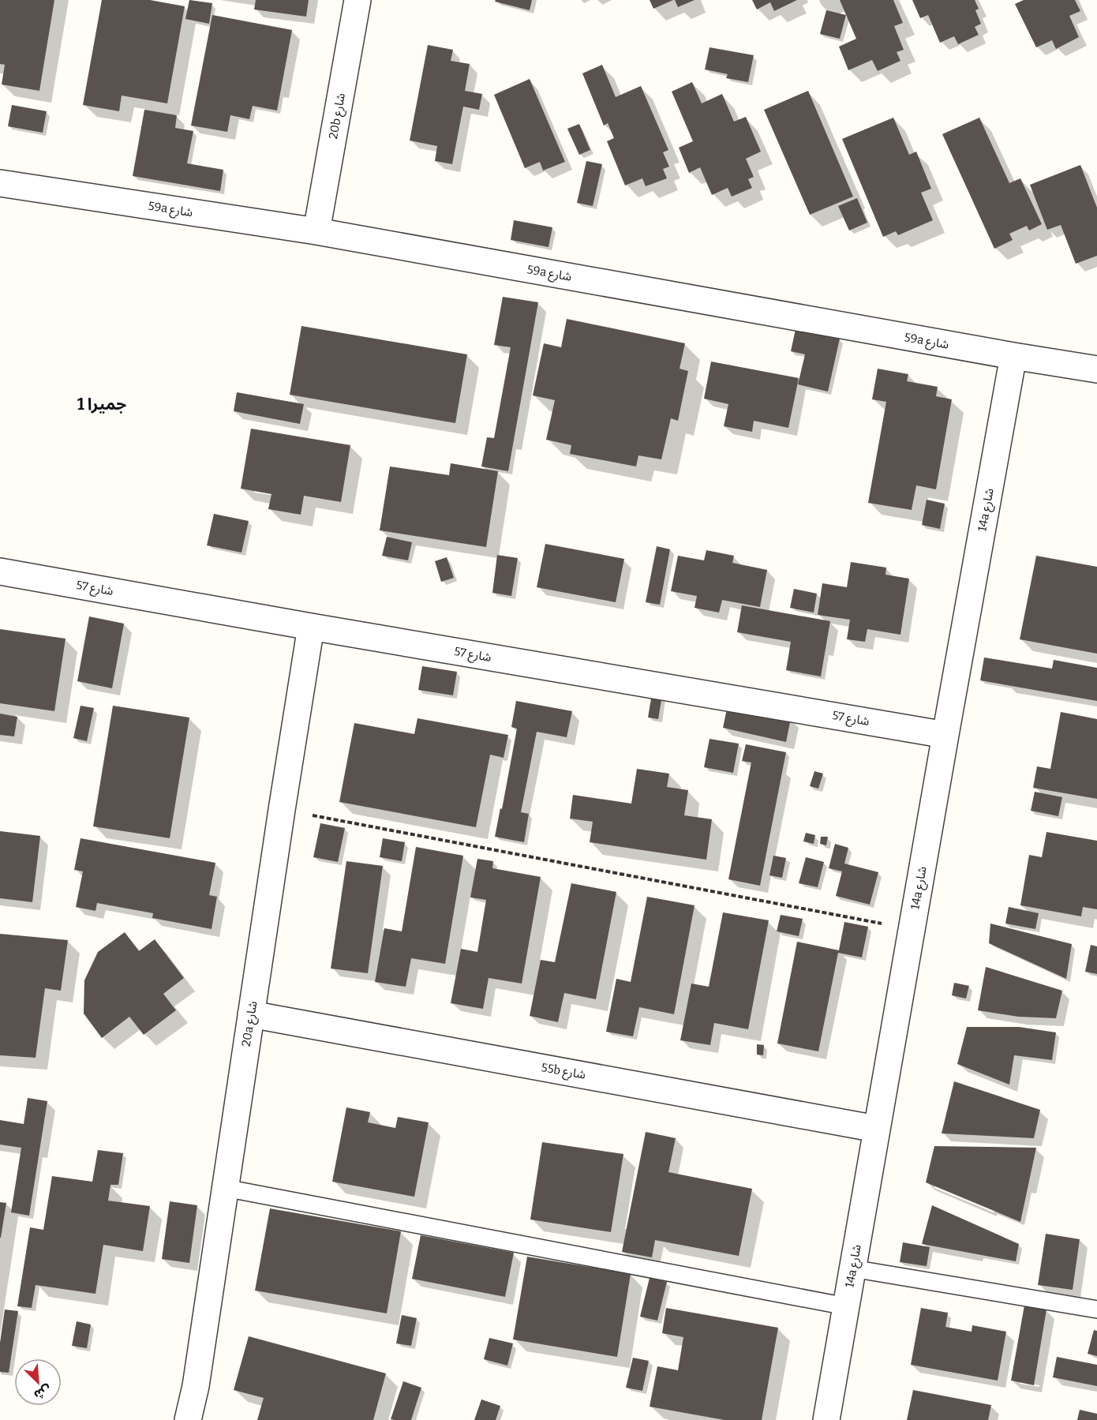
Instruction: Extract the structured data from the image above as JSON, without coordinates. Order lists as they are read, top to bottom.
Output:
{
  "streets": {
    "street": [
      "20b شارع",
      "59a شارع",
      "14a شارع",
      "شارع 57",
      "20a شارع",
      "55b شارع"
    ]
  },
  "crossings": [
    ["20b شارع", "59a شارع"],
    ["59a شارع", "14a شارع"],
    ["14a شارع", "شارع 57"],
    ["14a شارع", "55b شارع"],
    ["شارع 57", "20a شارع"],
    ["20a شارع", "55b شارع"]
  ],
  "districts": ["جميرا 1"],
  "north": "bottom right"
}
